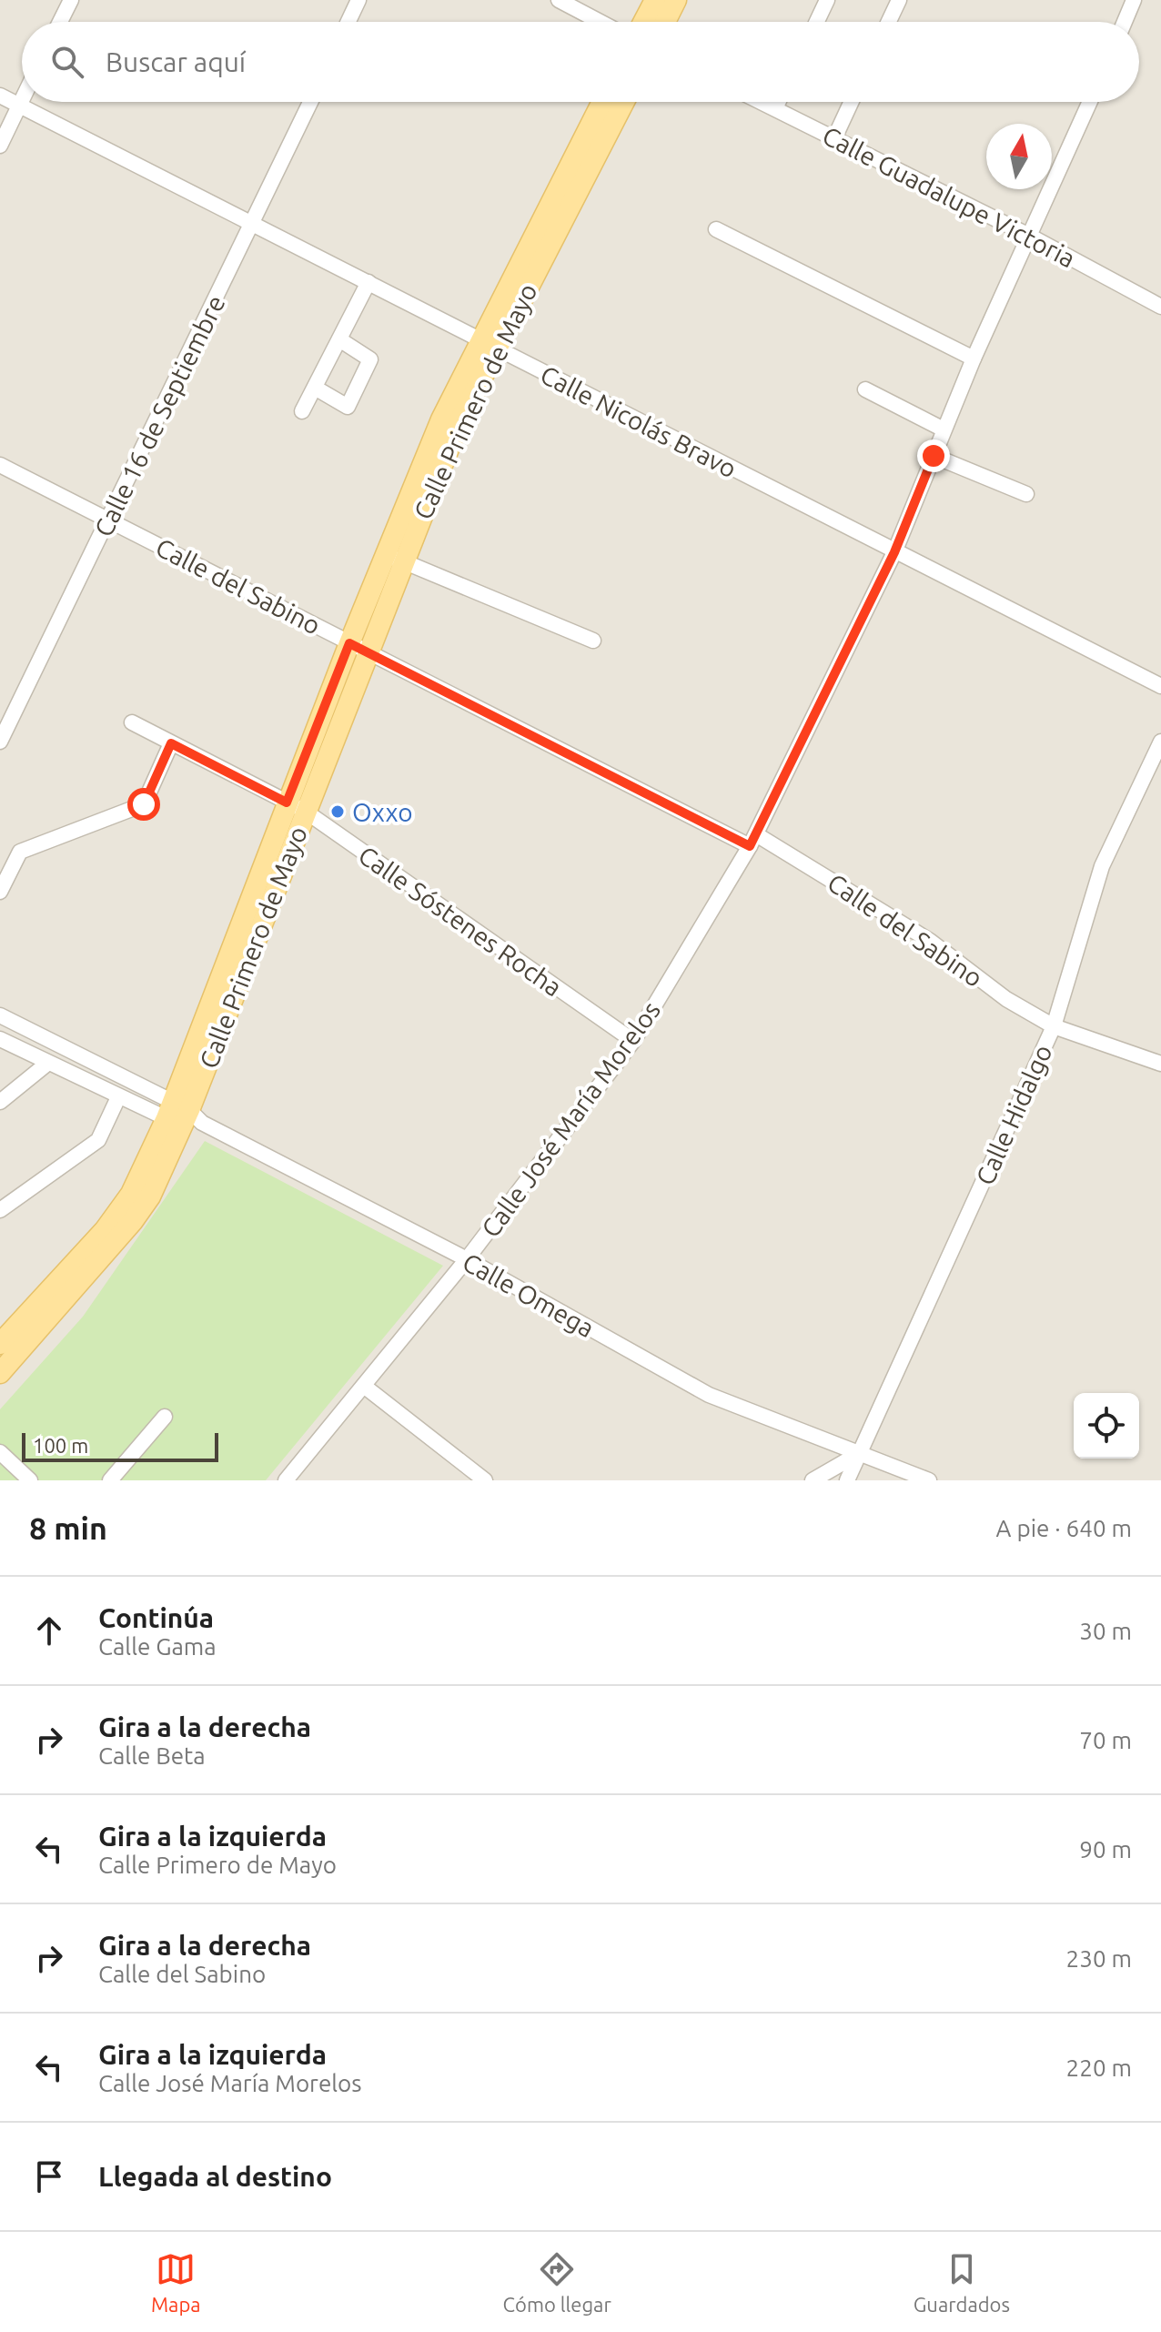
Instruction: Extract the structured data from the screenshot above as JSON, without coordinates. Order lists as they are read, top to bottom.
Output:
{
  "streets": {
    "main road": ["Calle Primero de Mayo"],
    "street": [
      "Calle Guadalupe Victoria",
      "Calle 16 de Septiembre",
      "Calle Nicolás Bravo",
      "Calle del Sabino",
      "Calle Sóstenes Rocha",
      "Calle Hidalgo",
      "Calle José María Morelos",
      "Calle Omega"
    ]
  },
  "crossings": [
    ["Calle Guadalupe Victoria", "Calle José María Morelos"],
    ["Calle Primero de Mayo", "Calle Nicolás Bravo"],
    ["Calle Primero de Mayo", "Calle del Sabino"],
    ["Calle Primero de Mayo", "Calle Sóstenes Rocha"],
    ["Calle Primero de Mayo", "Calle Omega"],
    ["Calle 16 de Septiembre", "Calle Nicolás Bravo"],
    ["Calle 16 de Septiembre", "Calle del Sabino"],
    ["Calle Nicolás Bravo", "Calle José María Morelos"],
    ["Calle del Sabino", "Calle Hidalgo"],
    ["Calle del Sabino", "Calle José María Morelos"],
    ["Calle Sóstenes Rocha", "Calle José María Morelos"],
    ["Calle Hidalgo", "Calle Omega"],
    ["Calle José María Morelos", "Calle Omega"]
  ],
  "places": ["Oxxo"],
  "scale_bar": "100 m",
  "north": "top",
  "page": {
    "search": "Buscar aquí",
    "scale": "100 m",
    "heading": ["8 min", "A pie · 640 m"],
    "list": [
      ["Continúa", "Calle Gama", "30 m"],
      ["Gira a la derecha", "Calle Beta", "70 m"],
      ["Gira a la izquierda", "Calle Primero de Mayo", "90 m"],
      ["Gira a la derecha", "Calle del Sabino", "230 m"],
      ["Gira a la izquierda", "Calle José María Morelos", "220 m"],
      "Llegada al destino"
    ],
    "nav": ["Mapa", "Cómo llegar", "Guardados"]
  }
}
